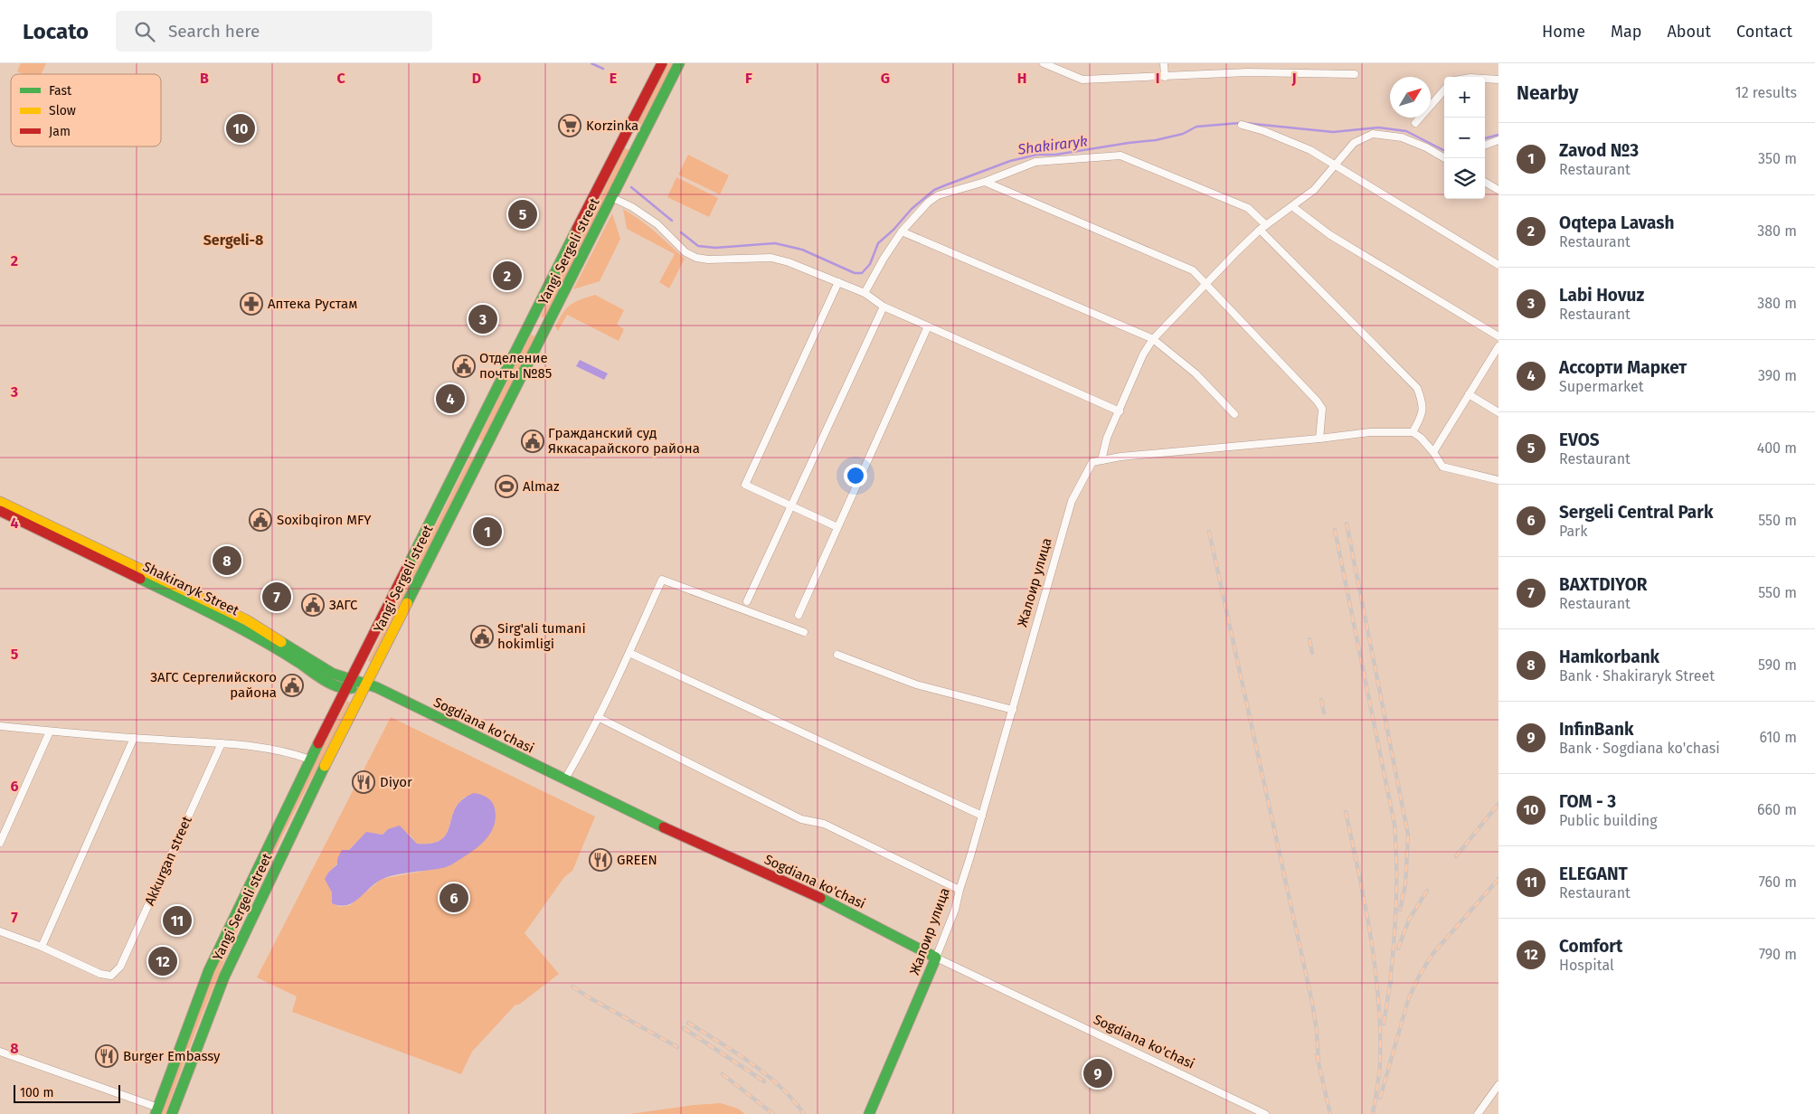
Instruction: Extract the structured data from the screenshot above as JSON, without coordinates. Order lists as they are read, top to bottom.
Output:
{
  "streets": {
    "main road": [
      "Yangi Sergeli street",
      "Жалоир улица",
      "Shakiraryk Street",
      "Sogdiana ko'chasi"
    ],
    "street": ["Akkurgan street"]
  },
  "crossings": [
    ["Yangi Sergeli street", "Shakiraryk Street"],
    ["Yangi Sergeli street", "Sogdiana ko'chasi"],
    ["Жалоир улица", "Sogdiana ko'chasi"],
    ["Shakiraryk Street", "Sogdiana ko'chasi"]
  ],
  "districts": ["Sergeli-8"],
  "water": ["Shakiraryk"],
  "places": {
    "supermarket": ["Korzinka"],
    "pharmacy": ["Аптека Рустам"],
    "public building": [
      "Отделение почты №85",
      "Гражданский суд Яккасарайского района",
      "Soxibqiron MFY",
      "ЗАГС",
      "Sirg'ali tumani hokimligi",
      "ЗАГС Сергелийского района"
    ],
    "sports": ["Almaz"],
    "restaurant": ["Diyor", "GREEN", "Burger Embassy"]
  },
  "legend": ["Fast", "Slow", "Jam"],
  "scale_bar": "100 m",
  "north": "top right",
  "page": {
    "header": "Locato",
    "search": "Search here",
    "nav": [
      "Home",
      "Map",
      "About",
      "Contact"
    ],
    "heading": ["Nearby", "12 results"],
    "map_buttons": ["+", "−"],
    "pins": [
      "10",
      "5",
      "2",
      "3",
      "4",
      "1",
      "8",
      "7",
      "6",
      "11",
      "12",
      "9"
    ],
    "list": [
      {
        "mark": "1",
        "name": "Zavod №3",
        "note": "Restaurant",
        "value": "350 m"
      },
      {
        "mark": "2",
        "name": "Oqtepa Lavash",
        "note": "Restaurant",
        "value": "380 m"
      },
      {
        "mark": "3",
        "name": "Labi Hovuz",
        "note": "Restaurant",
        "value": "380 m"
      },
      {
        "mark": "4",
        "name": "Ассорти Маркет",
        "note": "Supermarket",
        "value": "390 m"
      },
      {
        "mark": "5",
        "name": "EVOS",
        "note": "Restaurant",
        "value": "400 m"
      },
      {
        "mark": "6",
        "name": "Sergeli Central Park",
        "note": "Park",
        "value": "550 m"
      },
      {
        "mark": "7",
        "name": "BAXTDIYOR",
        "note": "Restaurant",
        "value": "550 m"
      },
      {
        "mark": "8",
        "name": "Hamkorbank",
        "note": "Bank · Shakiraryk Street",
        "value": "590 m"
      },
      {
        "mark": "9",
        "name": "InfinBank",
        "note": "Bank · Sogdiana ko'chasi",
        "value": "610 m"
      },
      {
        "mark": "10",
        "name": "ГОМ - 3",
        "note": "Public building",
        "value": "660 m"
      },
      {
        "mark": "11",
        "name": "ELEGANT",
        "note": "Restaurant",
        "value": "760 m"
      },
      {
        "mark": "12",
        "name": "Comfort",
        "note": "Hospital",
        "value": "790 m"
      }
    ],
    "scale": "100 m"
  },
  "grid": {
    "columns": [
      "B",
      "C",
      "D",
      "E",
      "F",
      "G",
      "H",
      "I",
      "J"
    ],
    "rows": [
      "2",
      "3",
      "4",
      "5",
      "6",
      "7",
      "8"
    ]
  }
}
